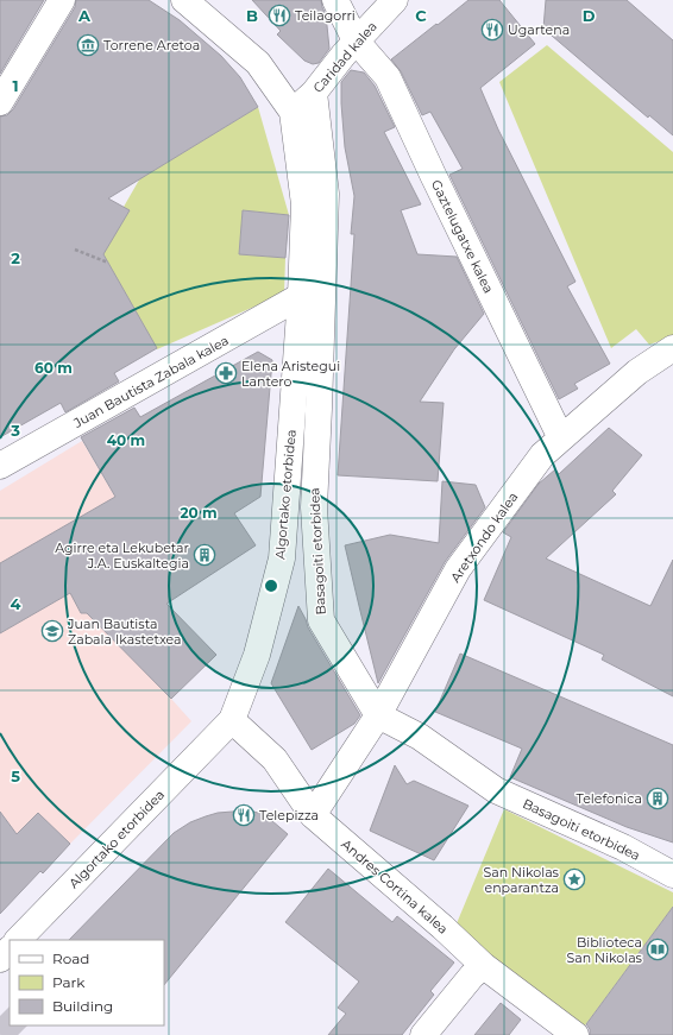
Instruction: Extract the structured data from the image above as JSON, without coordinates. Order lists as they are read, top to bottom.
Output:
{
  "streets": {
    "street": [
      "Caridad kalea",
      "Gaztelugatxe kalea",
      "Juan Bautista Zabala kalea",
      "Algortako etorbidea",
      "Aretxondo kalea",
      "Basagoiti etorbidea",
      "Andres Cortina kalea"
    ]
  },
  "crossings": [
    ["Caridad kalea", "Gaztelugatxe kalea"],
    ["Caridad kalea", "Algortako etorbidea"],
    ["Caridad kalea", "Basagoiti etorbidea"],
    ["Gaztelugatxe kalea", "Aretxondo kalea"],
    ["Juan Bautista Zabala kalea", "Algortako etorbidea"],
    ["Algortako etorbidea", "Andres Cortina kalea"],
    ["Aretxondo kalea", "Basagoiti etorbidea"],
    ["Aretxondo kalea", "Andres Cortina kalea"]
  ],
  "places": {
    "restaurant": ["Teilagorri", "Ugartena", "Telepizza"],
    "museum": ["Torrene Aretoa"],
    "pharmacy": ["Elena Aristegui Lantero"],
    "building": ["Agirre eta Lekubetar J.A. Euskaltegia", "Telefonica"],
    "school or university": ["Juan Bautista Zabala Ikastetxea"],
    "place": ["San Nikolas enparantza"],
    "library": ["Biblioteca San Nikolas"]
  },
  "legend": ["Road", "Park", "Building"],
  "grid": {
    "columns": [
      "A",
      "B",
      "C",
      "D"
    ],
    "rows": [
      "1",
      "2",
      "3",
      "4",
      "5"
    ]
  },
  "rings": ["60 m", "40 m", "20 m"]
}
